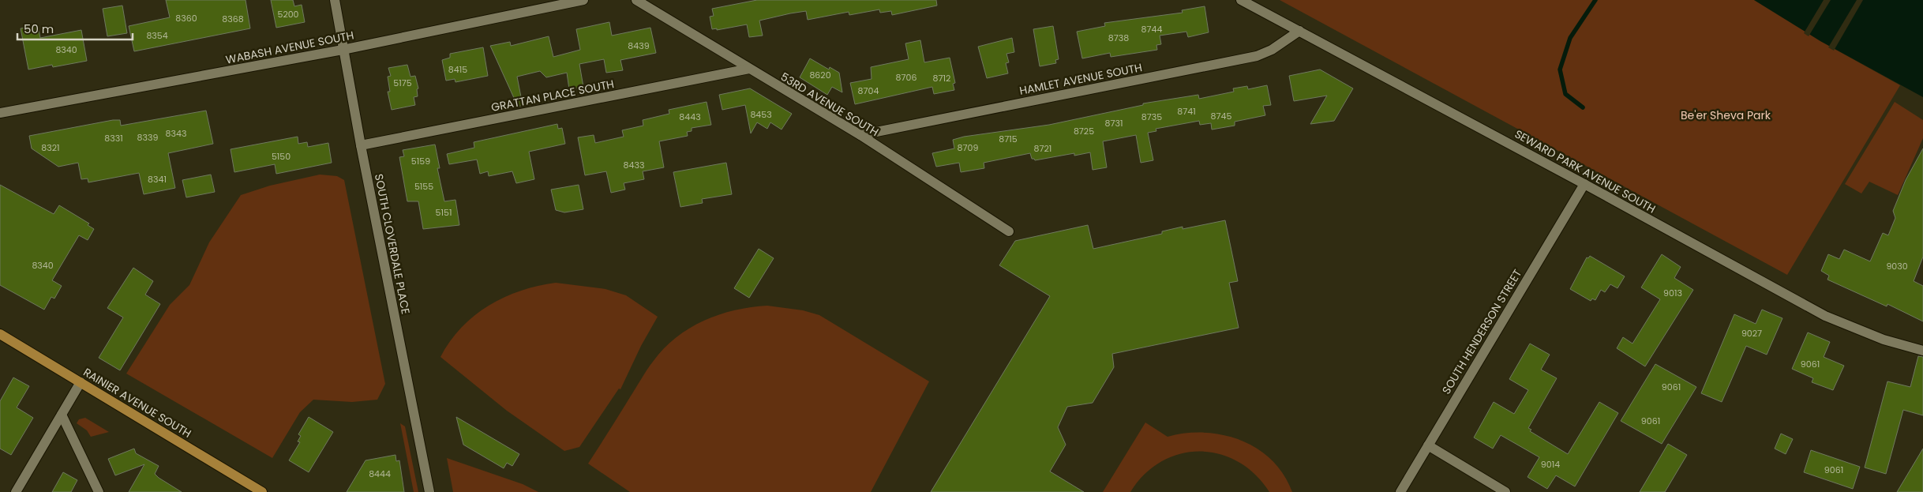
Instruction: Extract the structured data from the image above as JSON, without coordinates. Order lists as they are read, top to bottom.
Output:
{
  "streets": {
    "main road": ["RAINIER AVENUE SOUTH"],
    "street": [
      "WABASH AVENUE SOUTH",
      "HAMLET AVENUE SOUTH",
      "GRATTAN PLACE SOUTH",
      "53RD AVENUE SOUTH",
      "SEWARD PARK AVENUE SOUTH",
      "SOUTH CLOVERDALE PLACE",
      "SOUTH HENDERSON STREET"
    ]
  },
  "crossings": [
    ["WABASH AVENUE SOUTH", "SOUTH CLOVERDALE PLACE"],
    ["HAMLET AVENUE SOUTH", "53RD AVENUE SOUTH"],
    ["HAMLET AVENUE SOUTH", "SEWARD PARK AVENUE SOUTH"],
    ["GRATTAN PLACE SOUTH", "53RD AVENUE SOUTH"],
    ["GRATTAN PLACE SOUTH", "SOUTH CLOVERDALE PLACE"],
    ["SEWARD PARK AVENUE SOUTH", "SOUTH HENDERSON STREET"]
  ],
  "parks": ["Be'er Sheva Park"],
  "house_numbers": [
    "5200",
    "8360",
    "8368",
    "8744",
    "8354",
    "8738",
    "8439",
    "8340",
    "8415",
    "8620",
    "8706",
    "8712",
    "5175",
    "8704",
    "8741",
    "8453",
    "8745",
    "8443",
    "8735",
    "8731",
    "8725",
    "8343",
    "8339",
    "8331",
    "8715",
    "8321",
    "8709",
    "8721",
    "5150",
    "5159",
    "8433",
    "8341",
    "5155",
    "5151",
    "8340",
    "9030",
    "9013",
    "9027",
    "9061",
    "9061",
    "9061",
    "9014",
    "9061",
    "8444"
  ],
  "scale_bar": "50 m"
}
